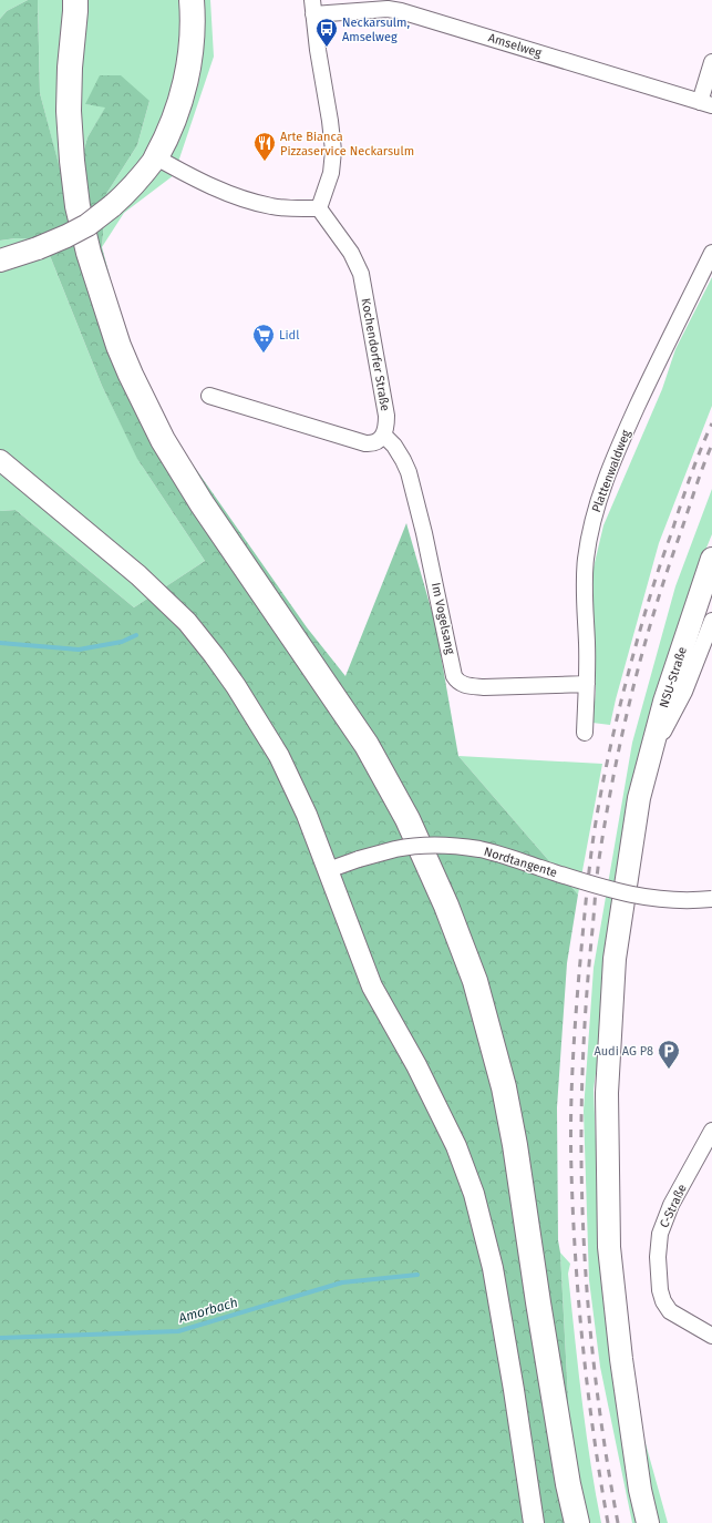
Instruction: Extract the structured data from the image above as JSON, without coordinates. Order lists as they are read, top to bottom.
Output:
{
  "streets": {
    "main road": ["NSU-Straße"],
    "street": [
      "Amselweg",
      "Kochendorfer Straße",
      "Plattenwaldweg",
      "Im Vogelsang",
      "Nordtangente",
      "C-Straße"
    ]
  },
  "crossings": [
    ["Kochendorfer Straße", "Im Vogelsang"],
    ["Plattenwaldweg", "Im Vogelsang"]
  ],
  "water": ["Amorbach"],
  "places": {
    "bus stop": ["Neckarsulm, Amselweg"],
    "restaurant": ["Arte Bianca Pizzaservice Neckarsulm"],
    "supermarket": ["Lidl"],
    "parking": ["Audi AG P8"]
  }
}
